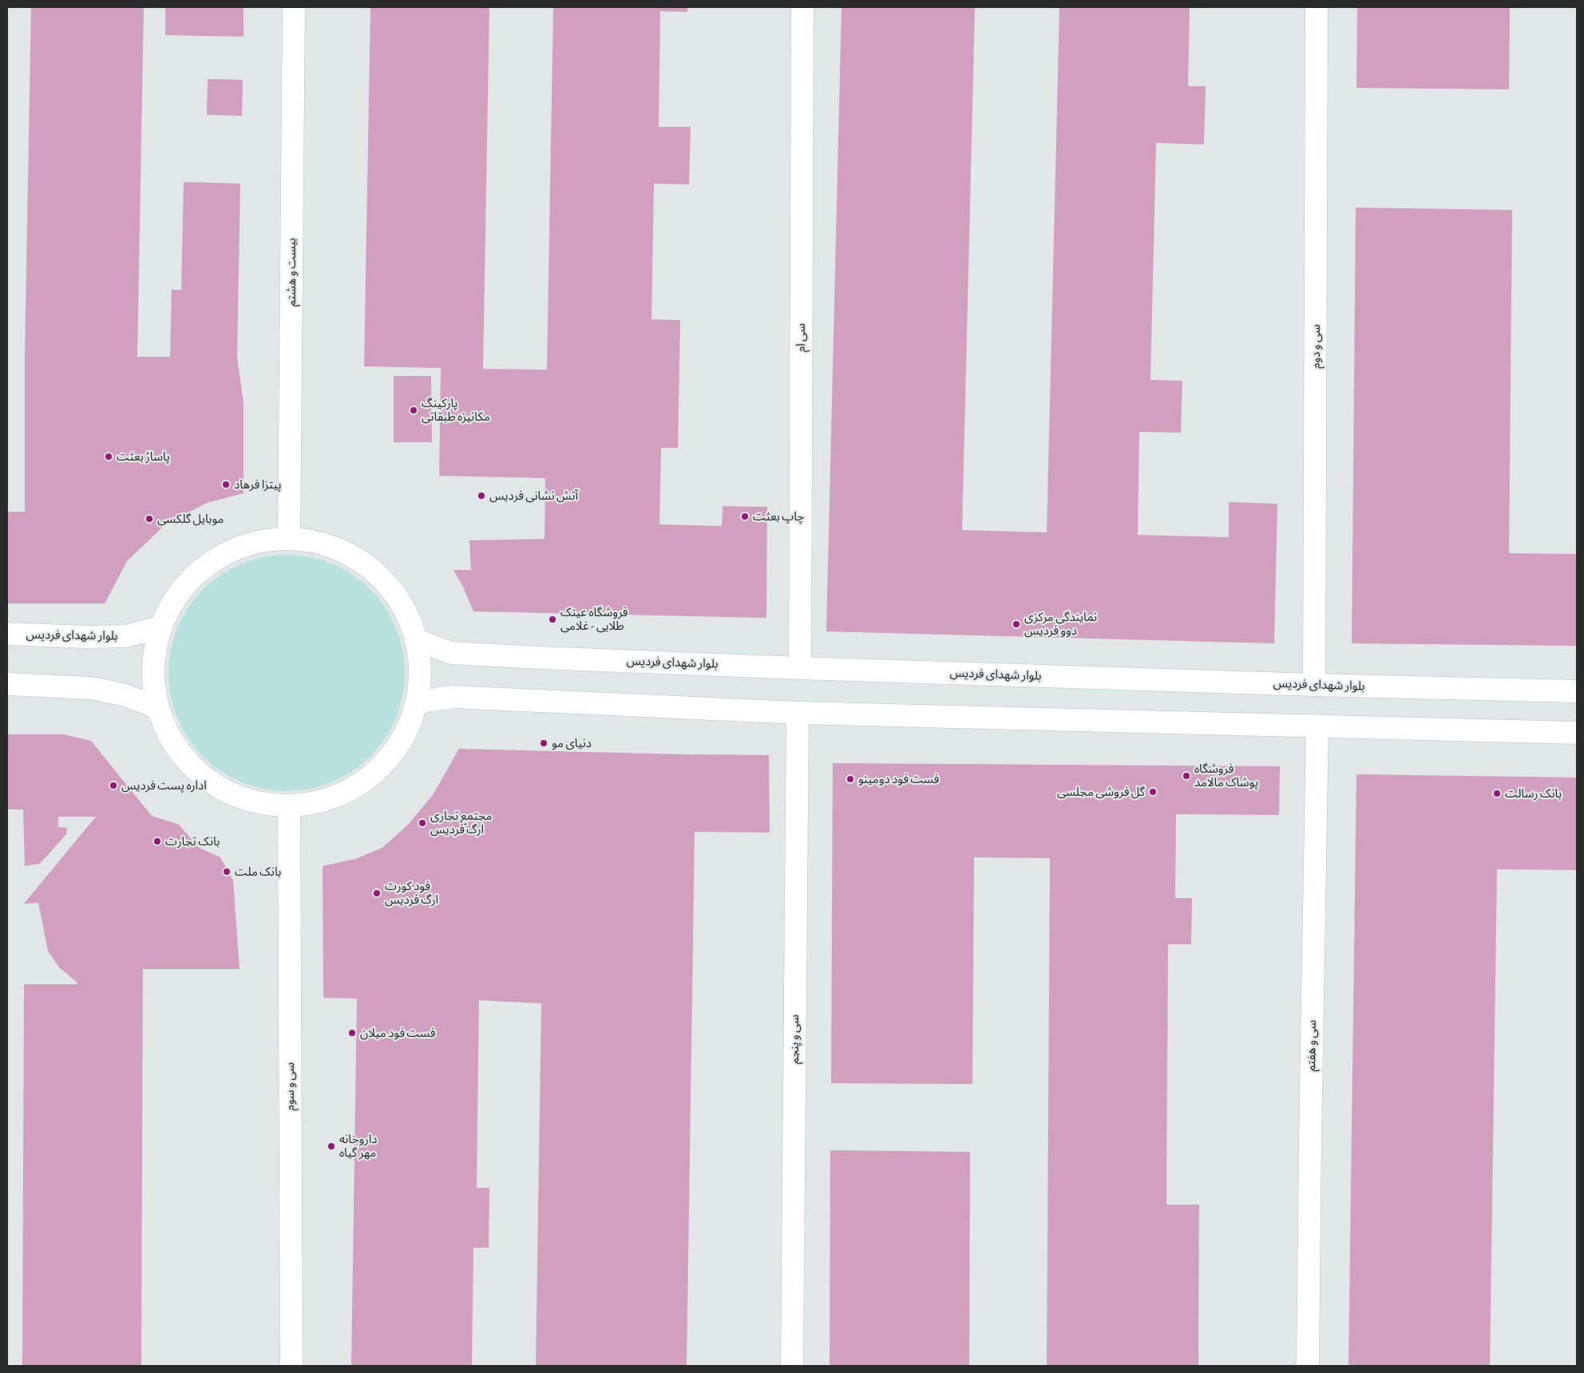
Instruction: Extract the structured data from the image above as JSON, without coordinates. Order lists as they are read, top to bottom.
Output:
{
  "streets": {
    "main road": [
      "بیست و هشتم",
      "سی ام",
      "سی و دوم",
      "بلوار شهدای فردیس",
      "سی و پنجم",
      "سی و هفتم",
      "سی و سوم"
    ]
  },
  "crossings": [
    ["سی ام", "بلوار شهدای فردیس"],
    ["سی و دوم", "بلوار شهدای فردیس"]
  ],
  "places": [
    "پارکینگ مکانیزه طبقاتی",
    "پاساژ بعثت",
    "پیتزا فرهاد",
    "آتش نشانی فردیس",
    "چاپ بعثت",
    "موبایل گلکسی",
    "فروشگاه عینک طلایی - غلامی",
    "نمایندگی مرکزی دوو فردیس",
    "دنیای مو",
    "فروشگاه پوشاک مالامد",
    "فست فود دومینو",
    "اداره پست فردیس",
    "گل فروشی مجلسی",
    "بانک رسالت",
    "مجتمع تجاری ارگ فردیس",
    "بانک تجارت",
    "بانک ملت",
    "فود کورت ارگ فردیس",
    "فست فود میلان",
    "داروخانه مهر گیاه"
  ]
}
